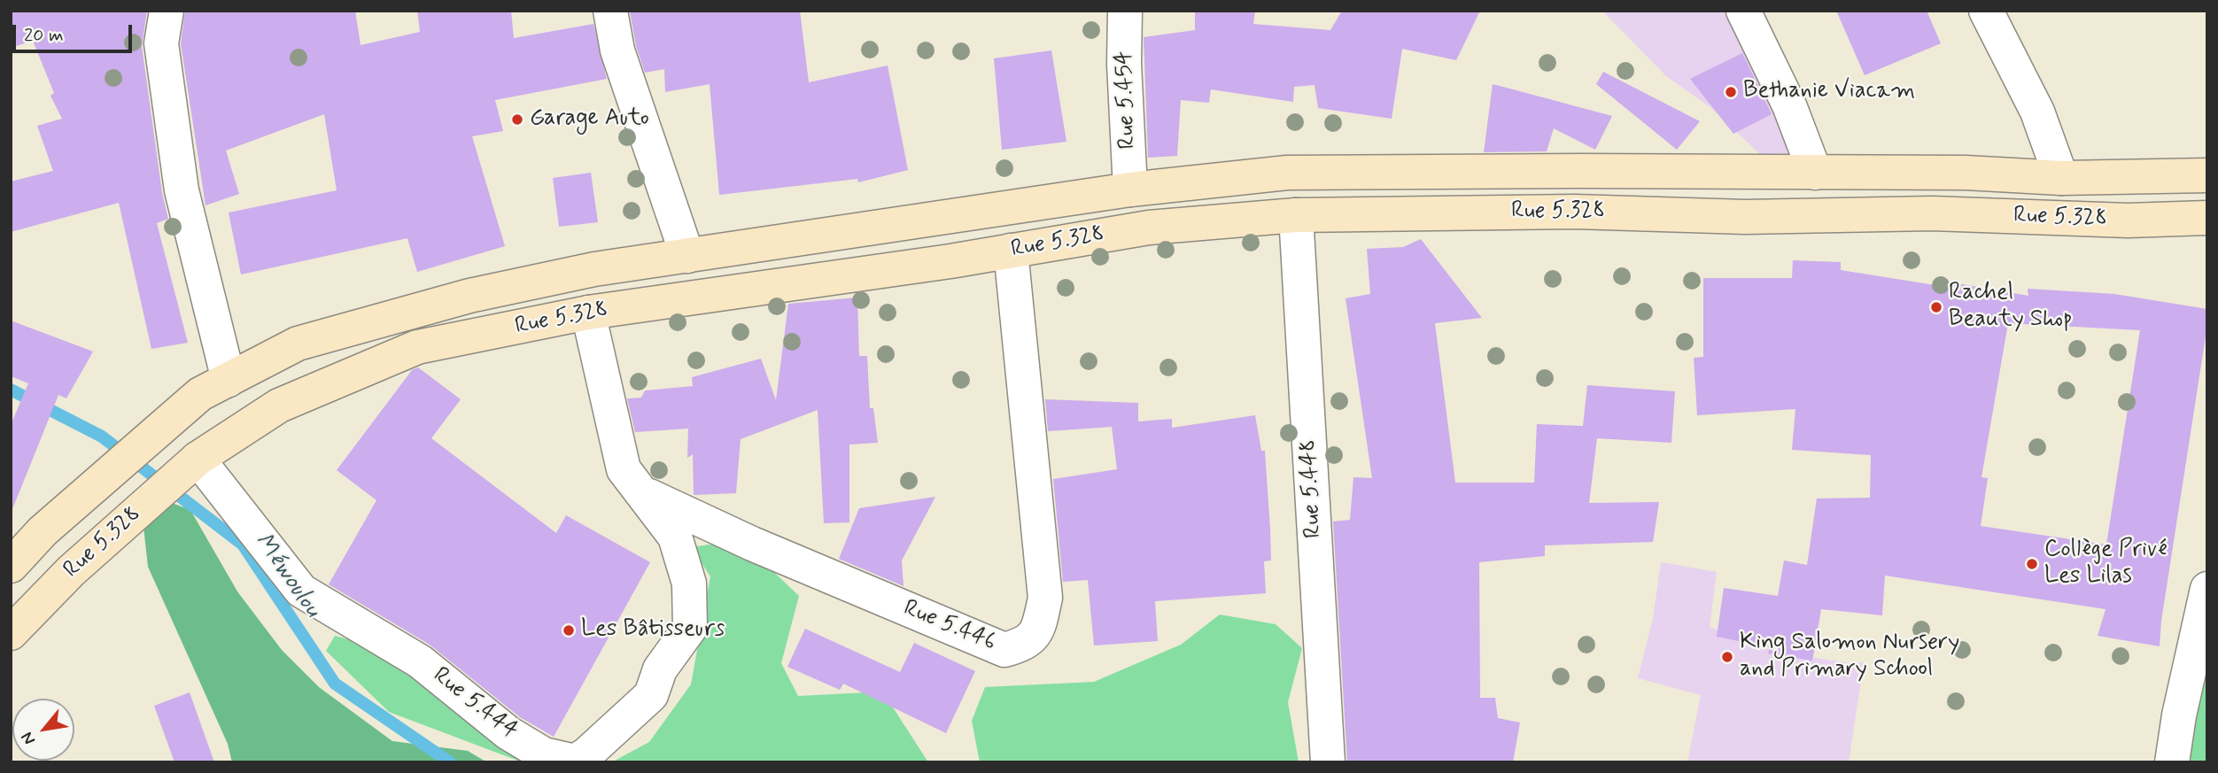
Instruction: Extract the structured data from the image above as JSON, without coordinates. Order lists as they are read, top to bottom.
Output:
{
  "streets": {
    "main road": ["Rue 5.328"],
    "street": [
      "Rue 5.454",
      "Rue 5.448",
      "Rue 5.446",
      "Rue 5.444"
    ]
  },
  "crossings": [
    ["Rue 5.454", "Rue 5.328"],
    ["Rue 5.328", "Rue 5.448"],
    ["Rue 5.328", "Rue 5.446"],
    ["Rue 5.328", "Rue 5.444"],
    ["Rue 5.446", "Rue 5.444"]
  ],
  "water": ["Méwoulou"],
  "places": [
    "Bethanie Viacam",
    "Garage Auto",
    "Rachel Beauty Shop",
    "Collège Privé Les Lilas",
    "Les Bâtisseurs",
    "King Salomon Nursery and Primary School"
  ],
  "scale_bar": "20 m",
  "north": "bottom left"
}
